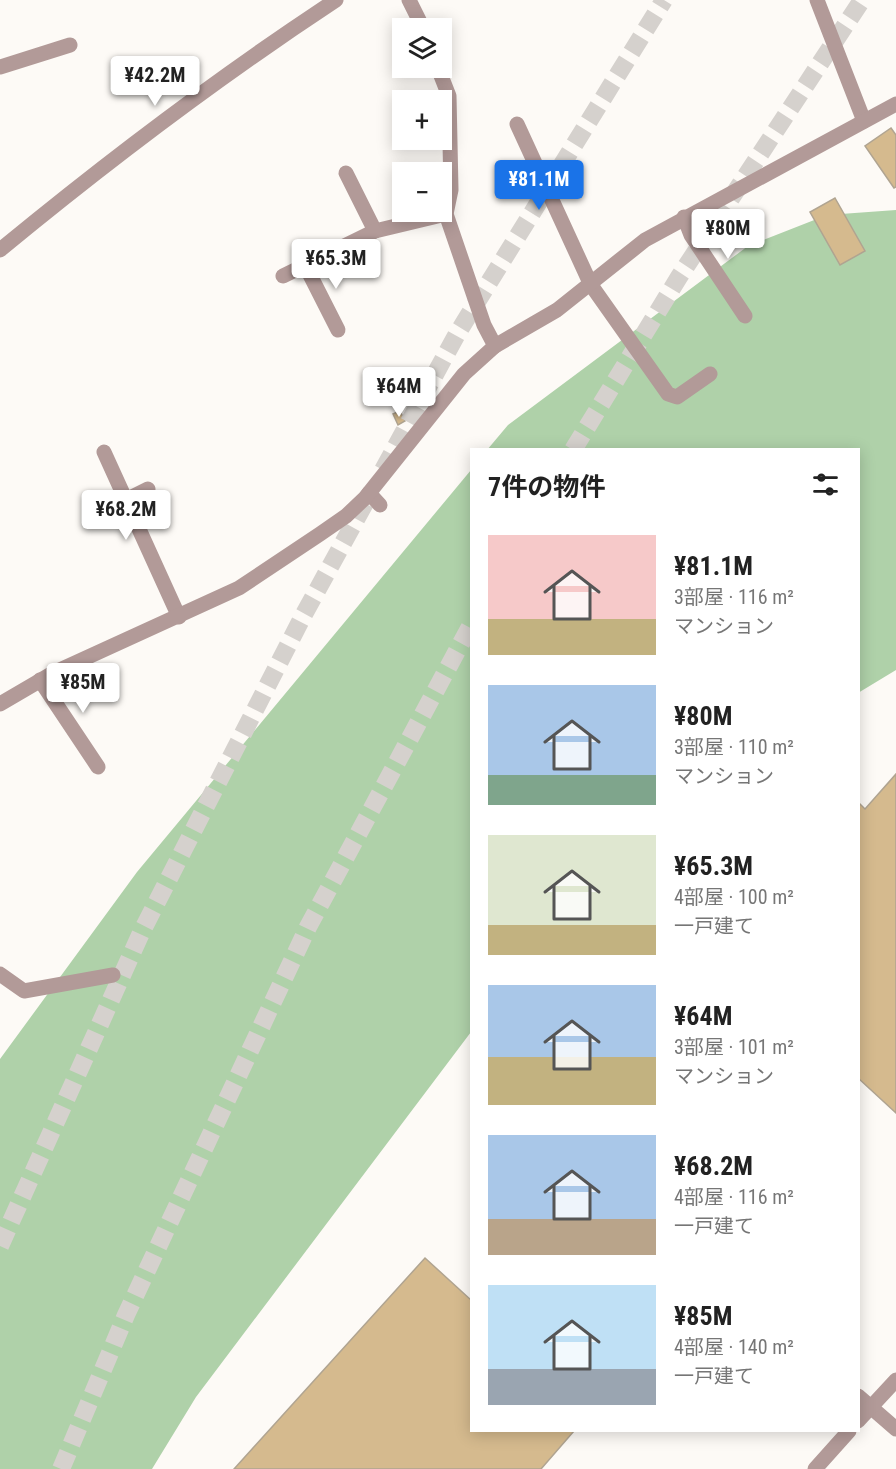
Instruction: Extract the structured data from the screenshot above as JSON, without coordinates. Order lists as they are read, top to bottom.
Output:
{
  "page": {
    "map_buttons": ["+", "−"],
    "price": [
      "¥42.2M",
      "¥81.1M",
      "¥80M",
      "¥65.3M",
      "¥64M",
      "¥68.2M",
      "¥85M"
    ],
    "heading": "7件の物件",
    "list": [
      {
        "name": "¥81.1M",
        "note": "3部屋 · 116 m² · マンション"
      },
      {
        "name": "¥80M",
        "note": "3部屋 · 110 m² · マンション"
      },
      {
        "name": "¥65.3M",
        "note": "4部屋 · 100 m² · 一戸建て"
      },
      {
        "name": "¥64M",
        "note": "3部屋 · 101 m² · マンション"
      },
      {
        "name": "¥68.2M",
        "note": "4部屋 · 116 m² · 一戸建て"
      },
      {
        "name": "¥85M",
        "note": "4部屋 · 140 m² · 一戸建て"
      }
    ]
  }
}
